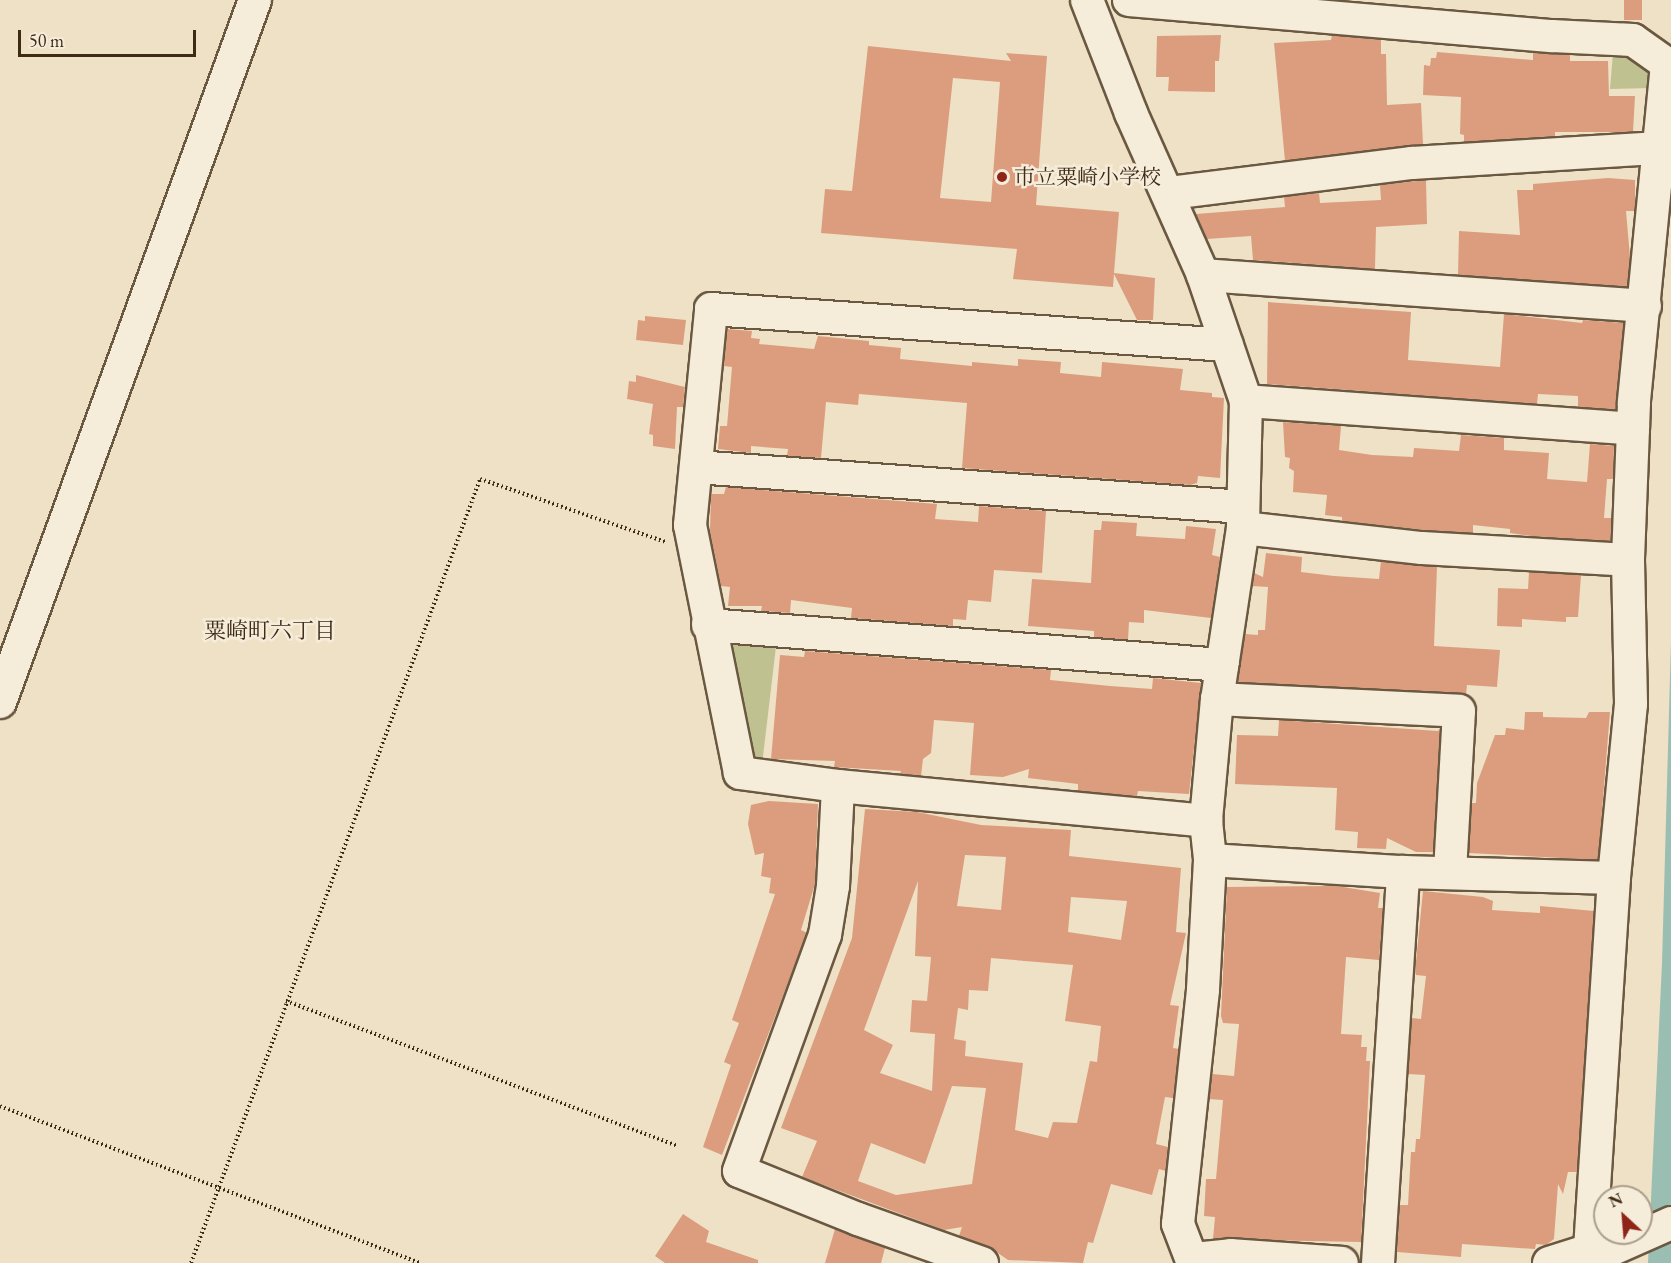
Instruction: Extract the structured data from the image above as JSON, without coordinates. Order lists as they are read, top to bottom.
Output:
{
  "districts": ["粟崎町六丁目"],
  "places": ["市立粟崎小学校"],
  "scale_bar": "50 m",
  "north": "top left"
}
